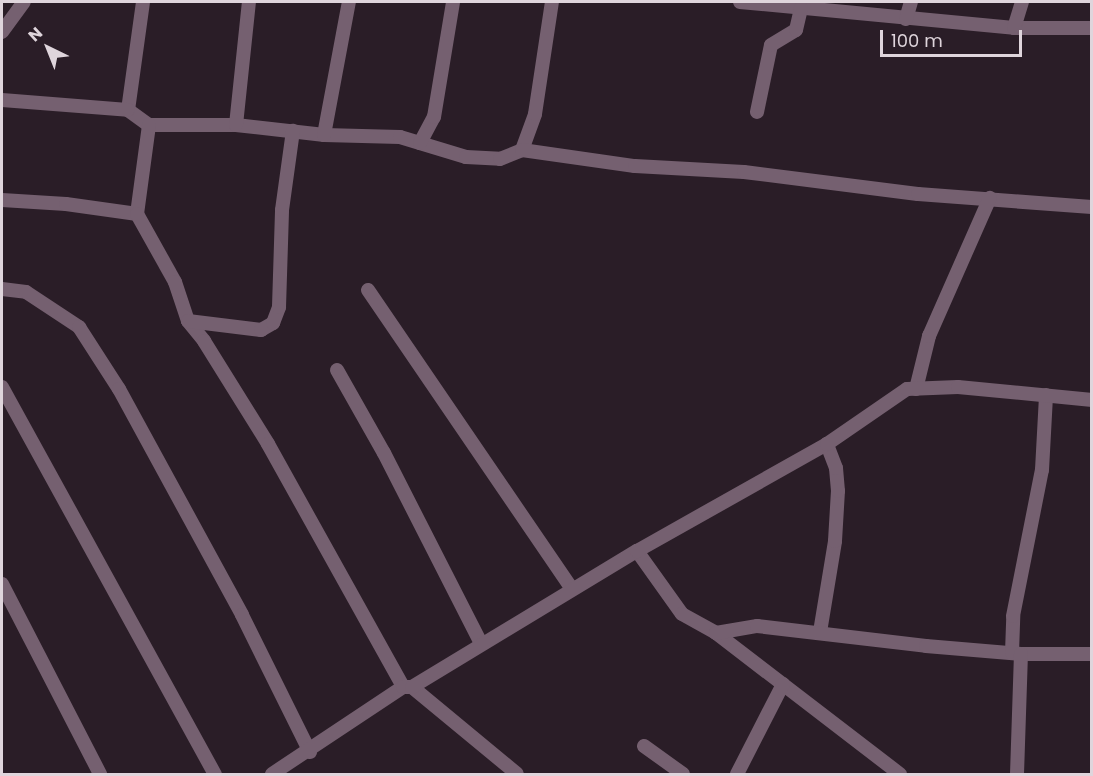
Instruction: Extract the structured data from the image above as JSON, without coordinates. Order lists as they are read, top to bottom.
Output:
{
  "scale_bar": "100 m",
  "north": "top left"
}
